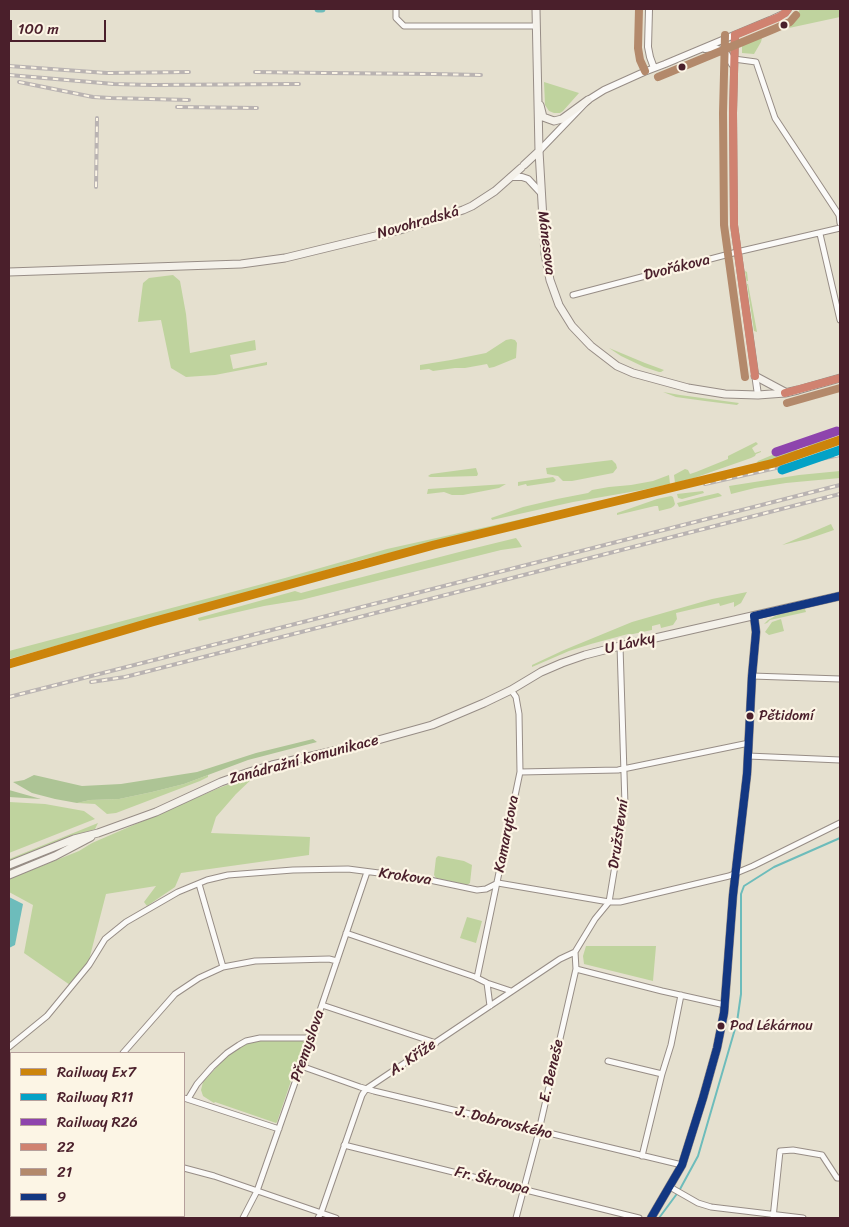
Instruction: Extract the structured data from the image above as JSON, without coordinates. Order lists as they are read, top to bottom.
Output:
{
  "streets": {
    "main road": [
      "Novohradská",
      "Mánesova",
      "U Lávky",
      "Zanádražní komunikace"
    ],
    "street": [
      "Dvořákova",
      "Kamarytova",
      "Družstevní",
      "Krokova",
      "Přemyslova",
      "A. Kříže",
      "E. Beneše",
      "J. Dobrovského",
      "Fr. Škroupa"
    ]
  },
  "crossings": [
    ["Novohradská", "Mánesova"],
    ["U Lávky", "Zanádražní komunikace"],
    ["U Lávky", "Kamarytova"],
    ["U Lávky", "Družstevní"],
    ["Zanádražní komunikace", "Kamarytova"],
    ["Kamarytova", "Krokova"],
    ["Družstevní", "Krokova"],
    ["Družstevní", "A. Kříže"],
    ["Družstevní", "E. Beneše"],
    ["Krokova", "Přemyslova"],
    ["Přemyslova", "J. Dobrovského"],
    ["A. Kříže", "E. Beneše"],
    ["A. Kříže", "J. Dobrovského"],
    ["E. Beneše", "J. Dobrovského"],
    ["E. Beneše", "Fr. Škroupa"]
  ],
  "places": ["Pětidomí", "Pod Lékárnou"],
  "lines": [
    "transit line 22",
    "transit line 21",
    "rail line R26",
    "rail line Ex7",
    "rail line R11",
    "transit line 9"
  ],
  "legend": [
    "Railway Ex7",
    "Railway R11",
    "Railway R26",
    "22",
    "21",
    "9"
  ],
  "scale_bar": "100 m"
}
